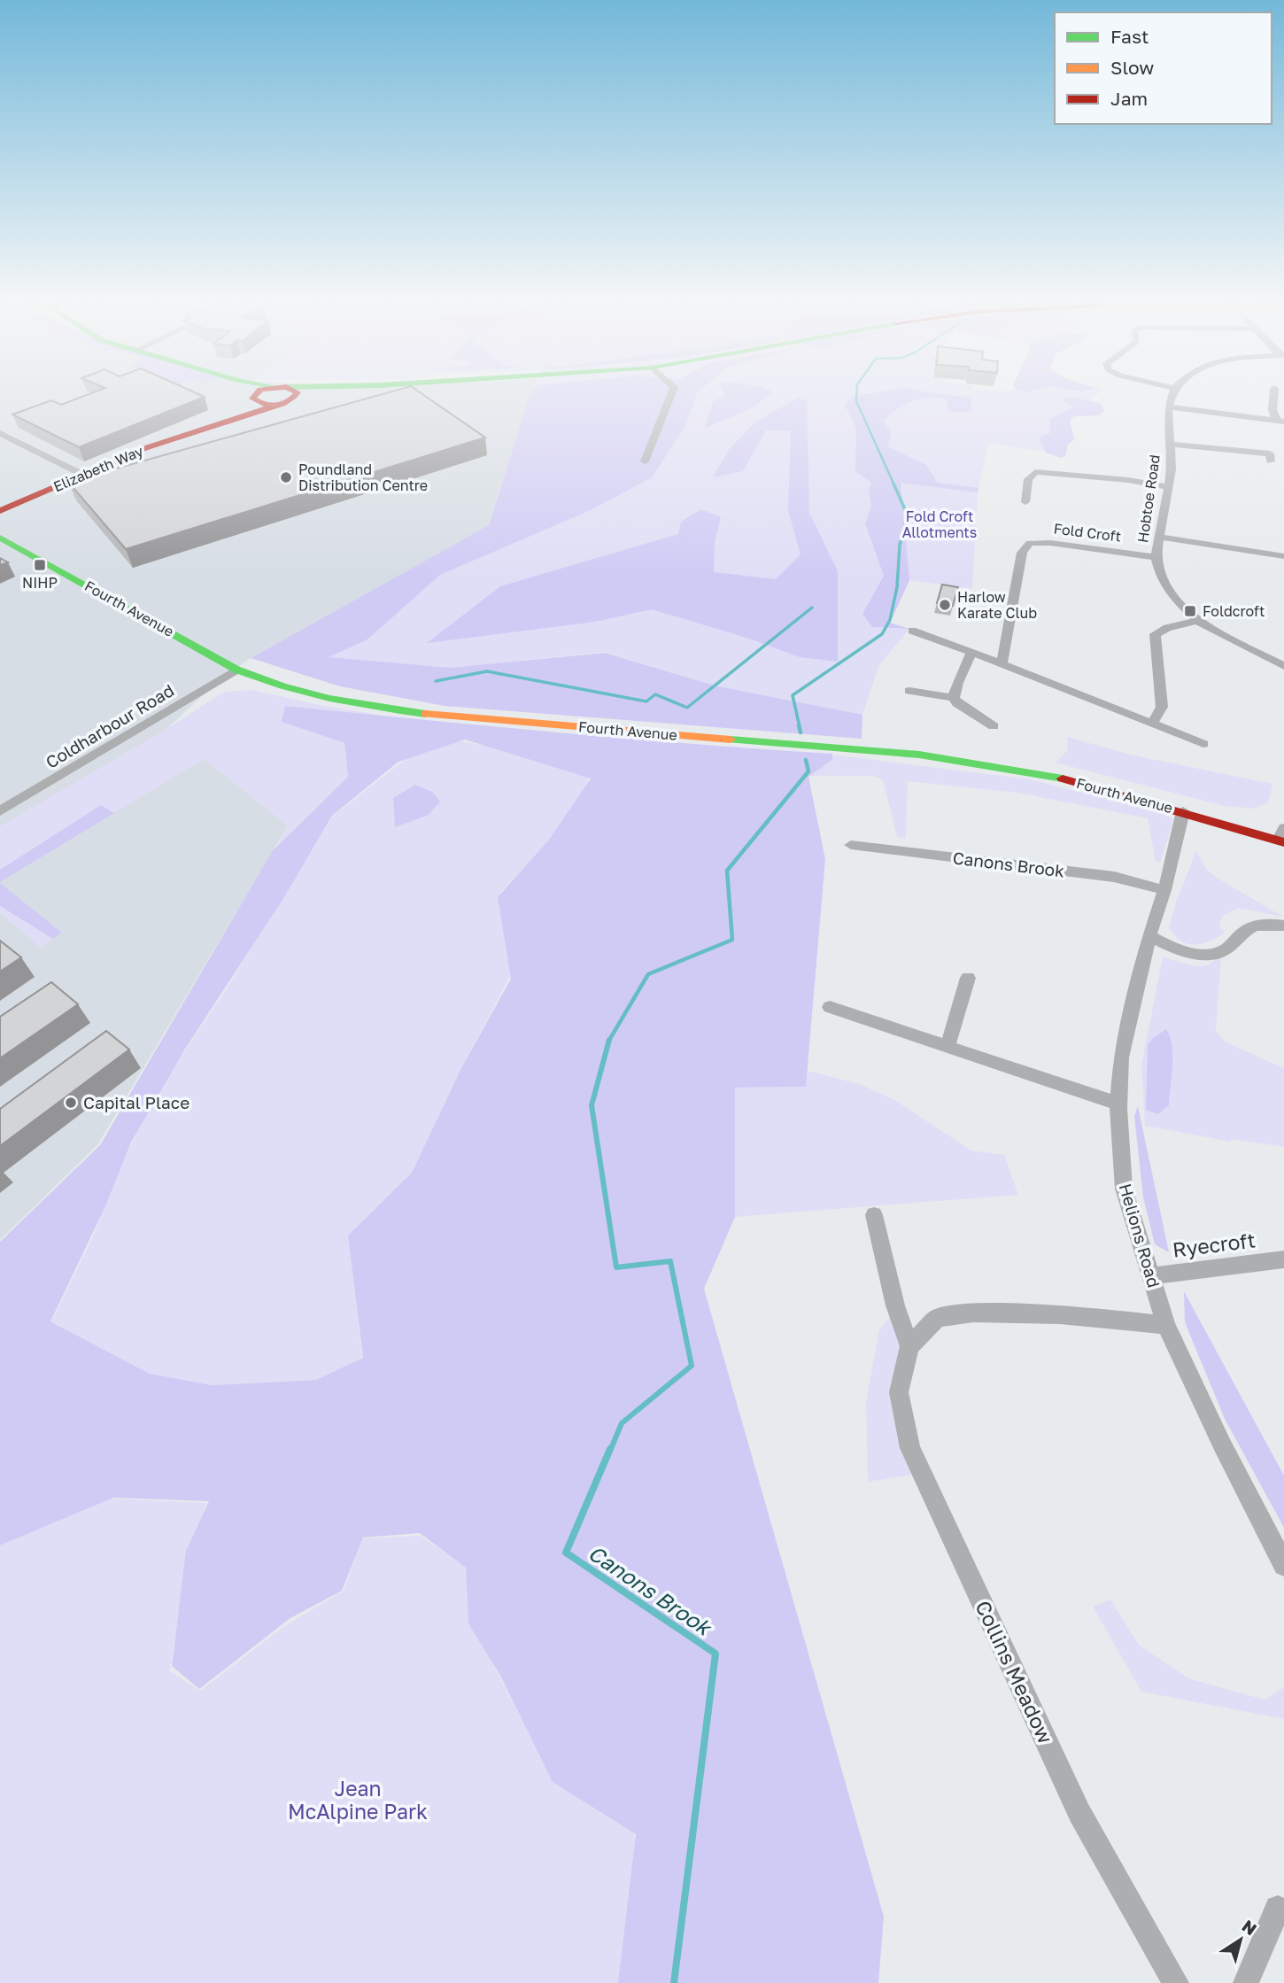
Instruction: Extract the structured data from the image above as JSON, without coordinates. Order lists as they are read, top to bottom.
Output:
{
  "streets": {
    "main road": ["Elizabeth Way", "Fourth Avenue"],
    "street": [
      "Hobtoe Road",
      "Fold Croft",
      "Coldharbour Road",
      "Canons Brook",
      "Helions Road",
      "Ryecroft",
      "Collins Meadow"
    ]
  },
  "crossings": [
    ["Hobtoe Road", "Fold Croft"],
    ["Fourth Avenue", "Coldharbour Road"],
    ["Fourth Avenue", "Helions Road"],
    ["Canons Brook", "Helions Road"],
    ["Helions Road", "Ryecroft"]
  ],
  "water": ["Canons Brook"],
  "parks": ["Fold Croft Allotments", "Jean McAlpine Park"],
  "places": {
    "other": ["Poundland Distribution Centre", "Harlow Karate Club", "Capital Place"],
    "transit": ["NIHP", "Foldcroft"]
  },
  "legend": ["Fast", "Slow", "Jam"],
  "north": "top right"
}
